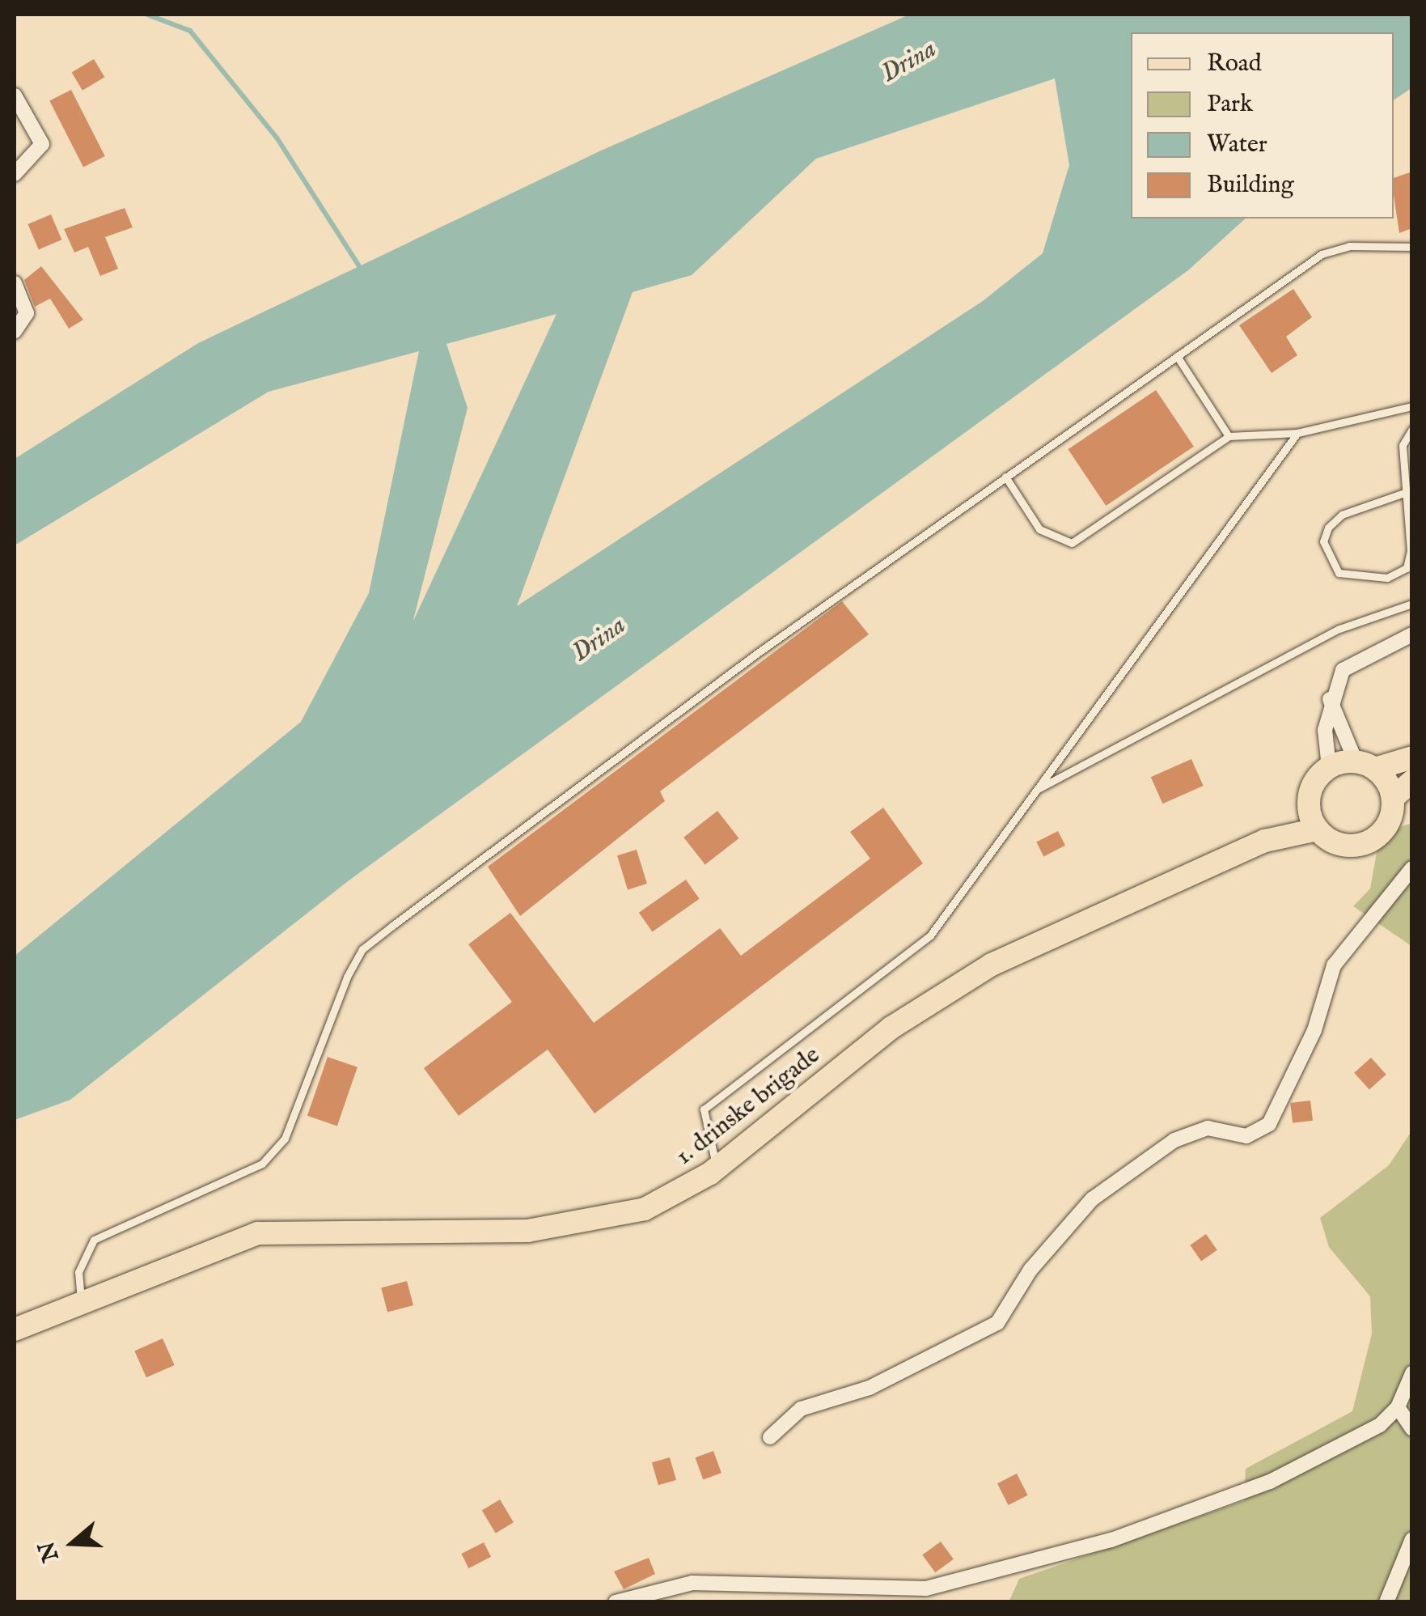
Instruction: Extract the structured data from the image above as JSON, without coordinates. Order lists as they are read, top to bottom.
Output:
{
  "streets": {
    "main road": ["1. drinske brigade"]
  },
  "water": ["Drina"],
  "legend": [
    "Road",
    "Park",
    "Water",
    "Building"
  ],
  "north": "left"
}
